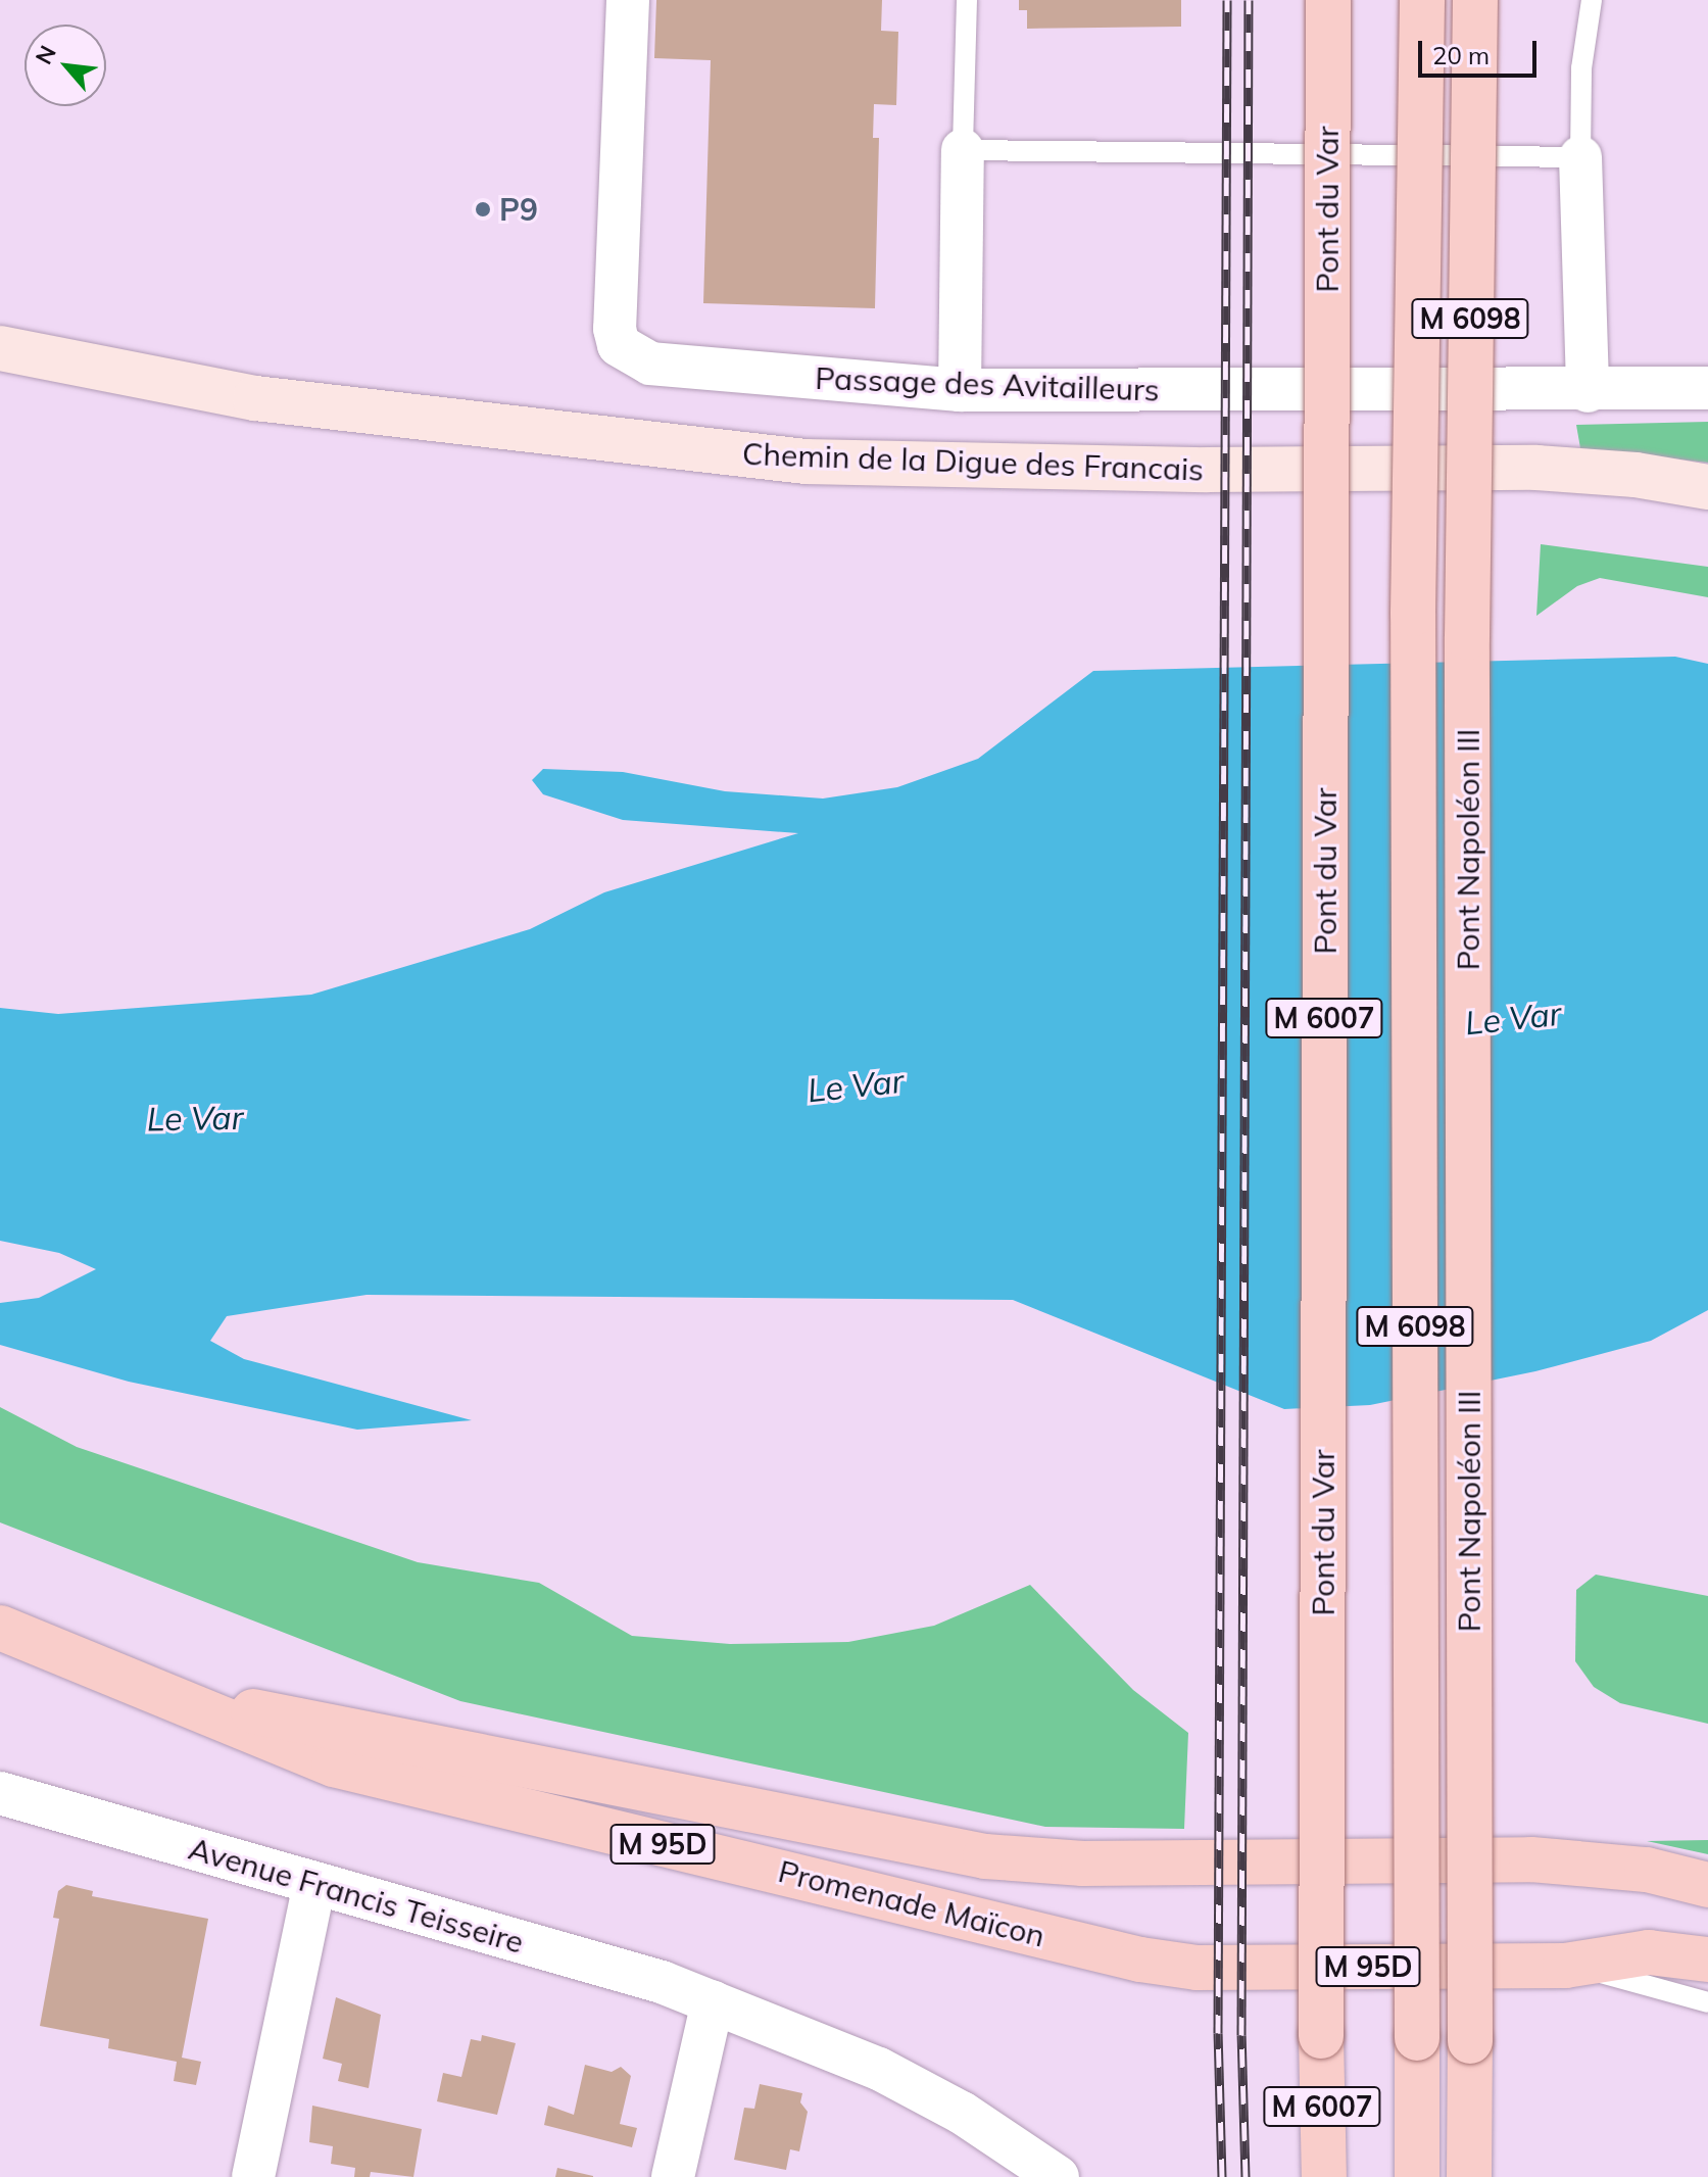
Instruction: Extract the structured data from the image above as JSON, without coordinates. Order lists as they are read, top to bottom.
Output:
{
  "streets": {
    "main road": [
      "Pont du Var",
      "M 6098",
      "Chemin de la Digue des Francais",
      "Pont Napoléon III",
      "M 6007",
      "M 95D",
      "Promenade Maïcon"
    ],
    "street": ["Passage des Avitailleurs", "Avenue Francis Teisseire"]
  },
  "crossings": [
    ["M 6098", "Pont Napoléon III"]
  ],
  "water": ["Le Var"],
  "places": ["P9"],
  "scale_bar": "20 m",
  "north": "top left"
}
